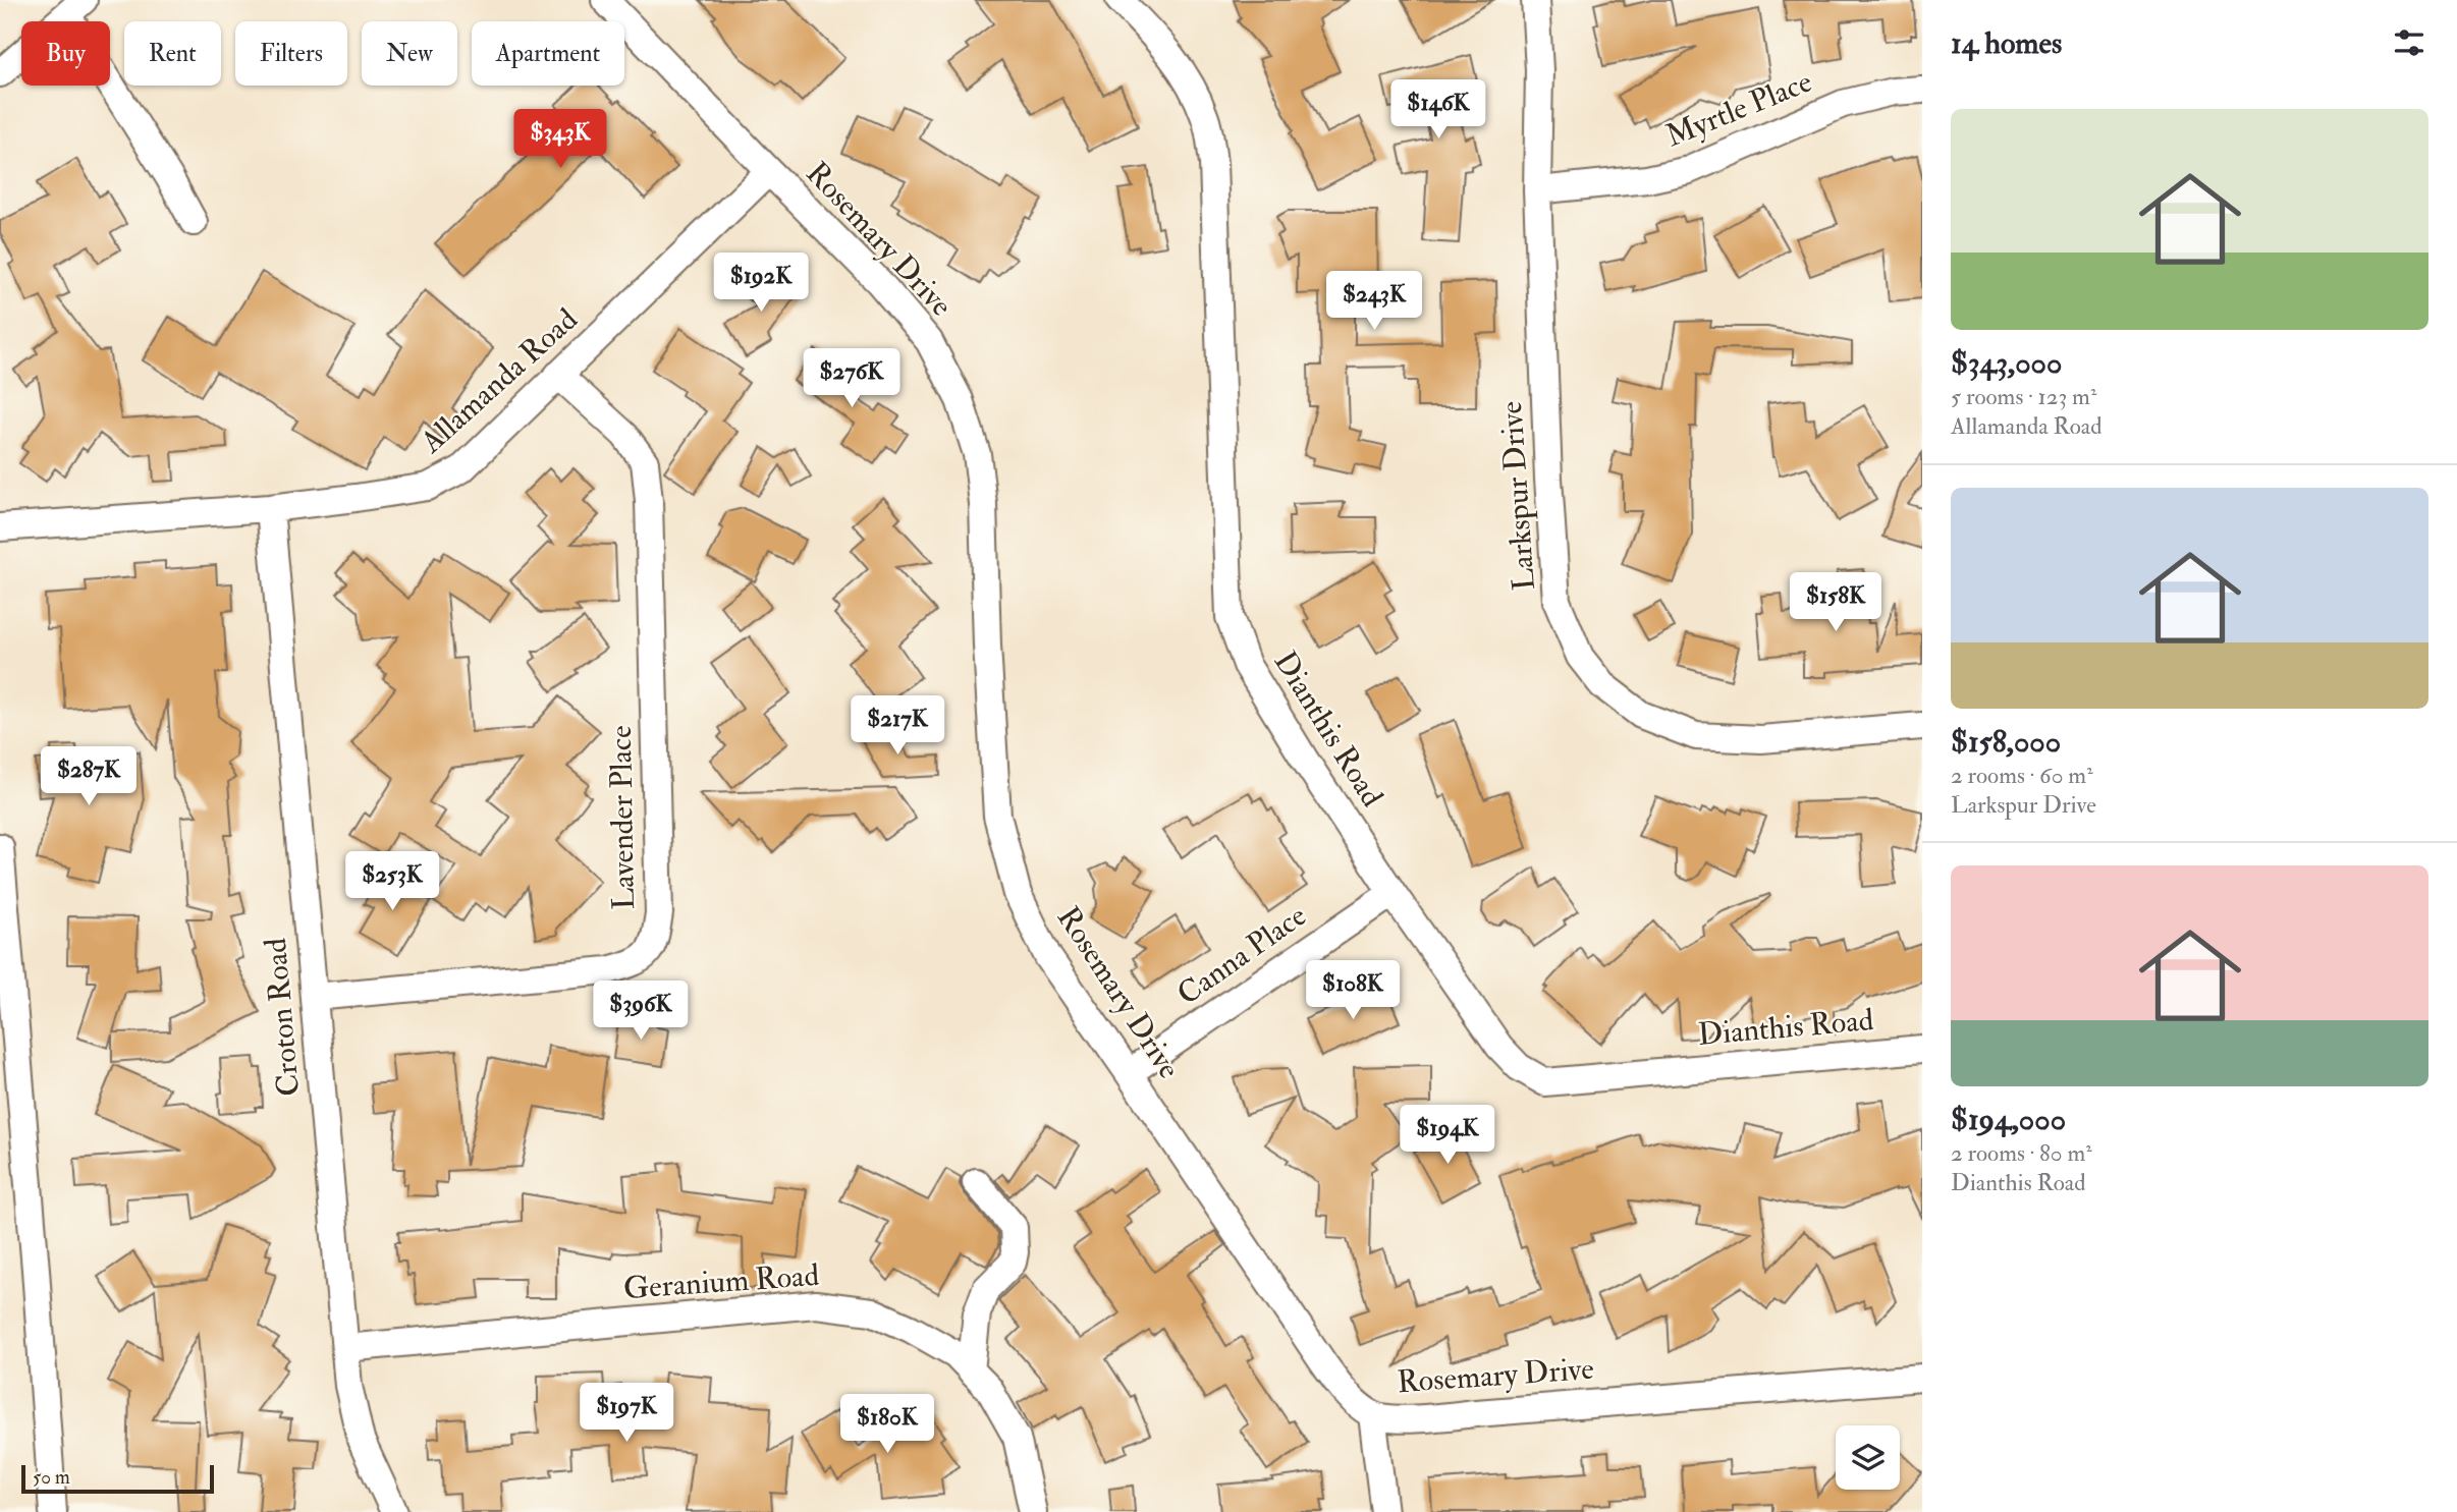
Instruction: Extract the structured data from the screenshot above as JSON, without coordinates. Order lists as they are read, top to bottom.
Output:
{
  "streets": {
    "street": [
      "Myrtle Place",
      "Rosemary Drive",
      "Allamanda Road",
      "Larkspur Drive",
      "Dianthis Road",
      "Lavender Place",
      "Canna Place",
      "Croton Road",
      "Geranium Road"
    ]
  },
  "crossings": [
    ["Myrtle Place", "Larkspur Drive"],
    ["Rosemary Drive", "Allamanda Road"],
    ["Rosemary Drive", "Canna Place"],
    ["Allamanda Road", "Lavender Place"],
    ["Allamanda Road", "Croton Road"],
    ["Dianthis Road", "Canna Place"],
    ["Lavender Place", "Croton Road"],
    ["Croton Road", "Geranium Road"]
  ],
  "scale_bar": "50 m",
  "page": {
    "heading": "14 homes",
    "chip": [
      "Buy",
      "Rent",
      "Filters",
      "New",
      "Apartment"
    ],
    "price": [
      "$146K",
      "$343K",
      "$192K",
      "$243K",
      "$276K",
      "$158K",
      "$217K",
      "$287K",
      "$253K",
      "$108K",
      "$396K",
      "$194K",
      "$197K",
      "$180K"
    ],
    "list": [
      {
        "name": "$343,000",
        "note": "5 rooms · 123 m² · Allamanda Road"
      },
      {
        "name": "$158,000",
        "note": "2 rooms · 60 m² · Larkspur Drive"
      },
      {
        "name": "$194,000",
        "note": "2 rooms · 80 m² · Dianthis Road"
      }
    ],
    "scale": "50 m"
  }
}
